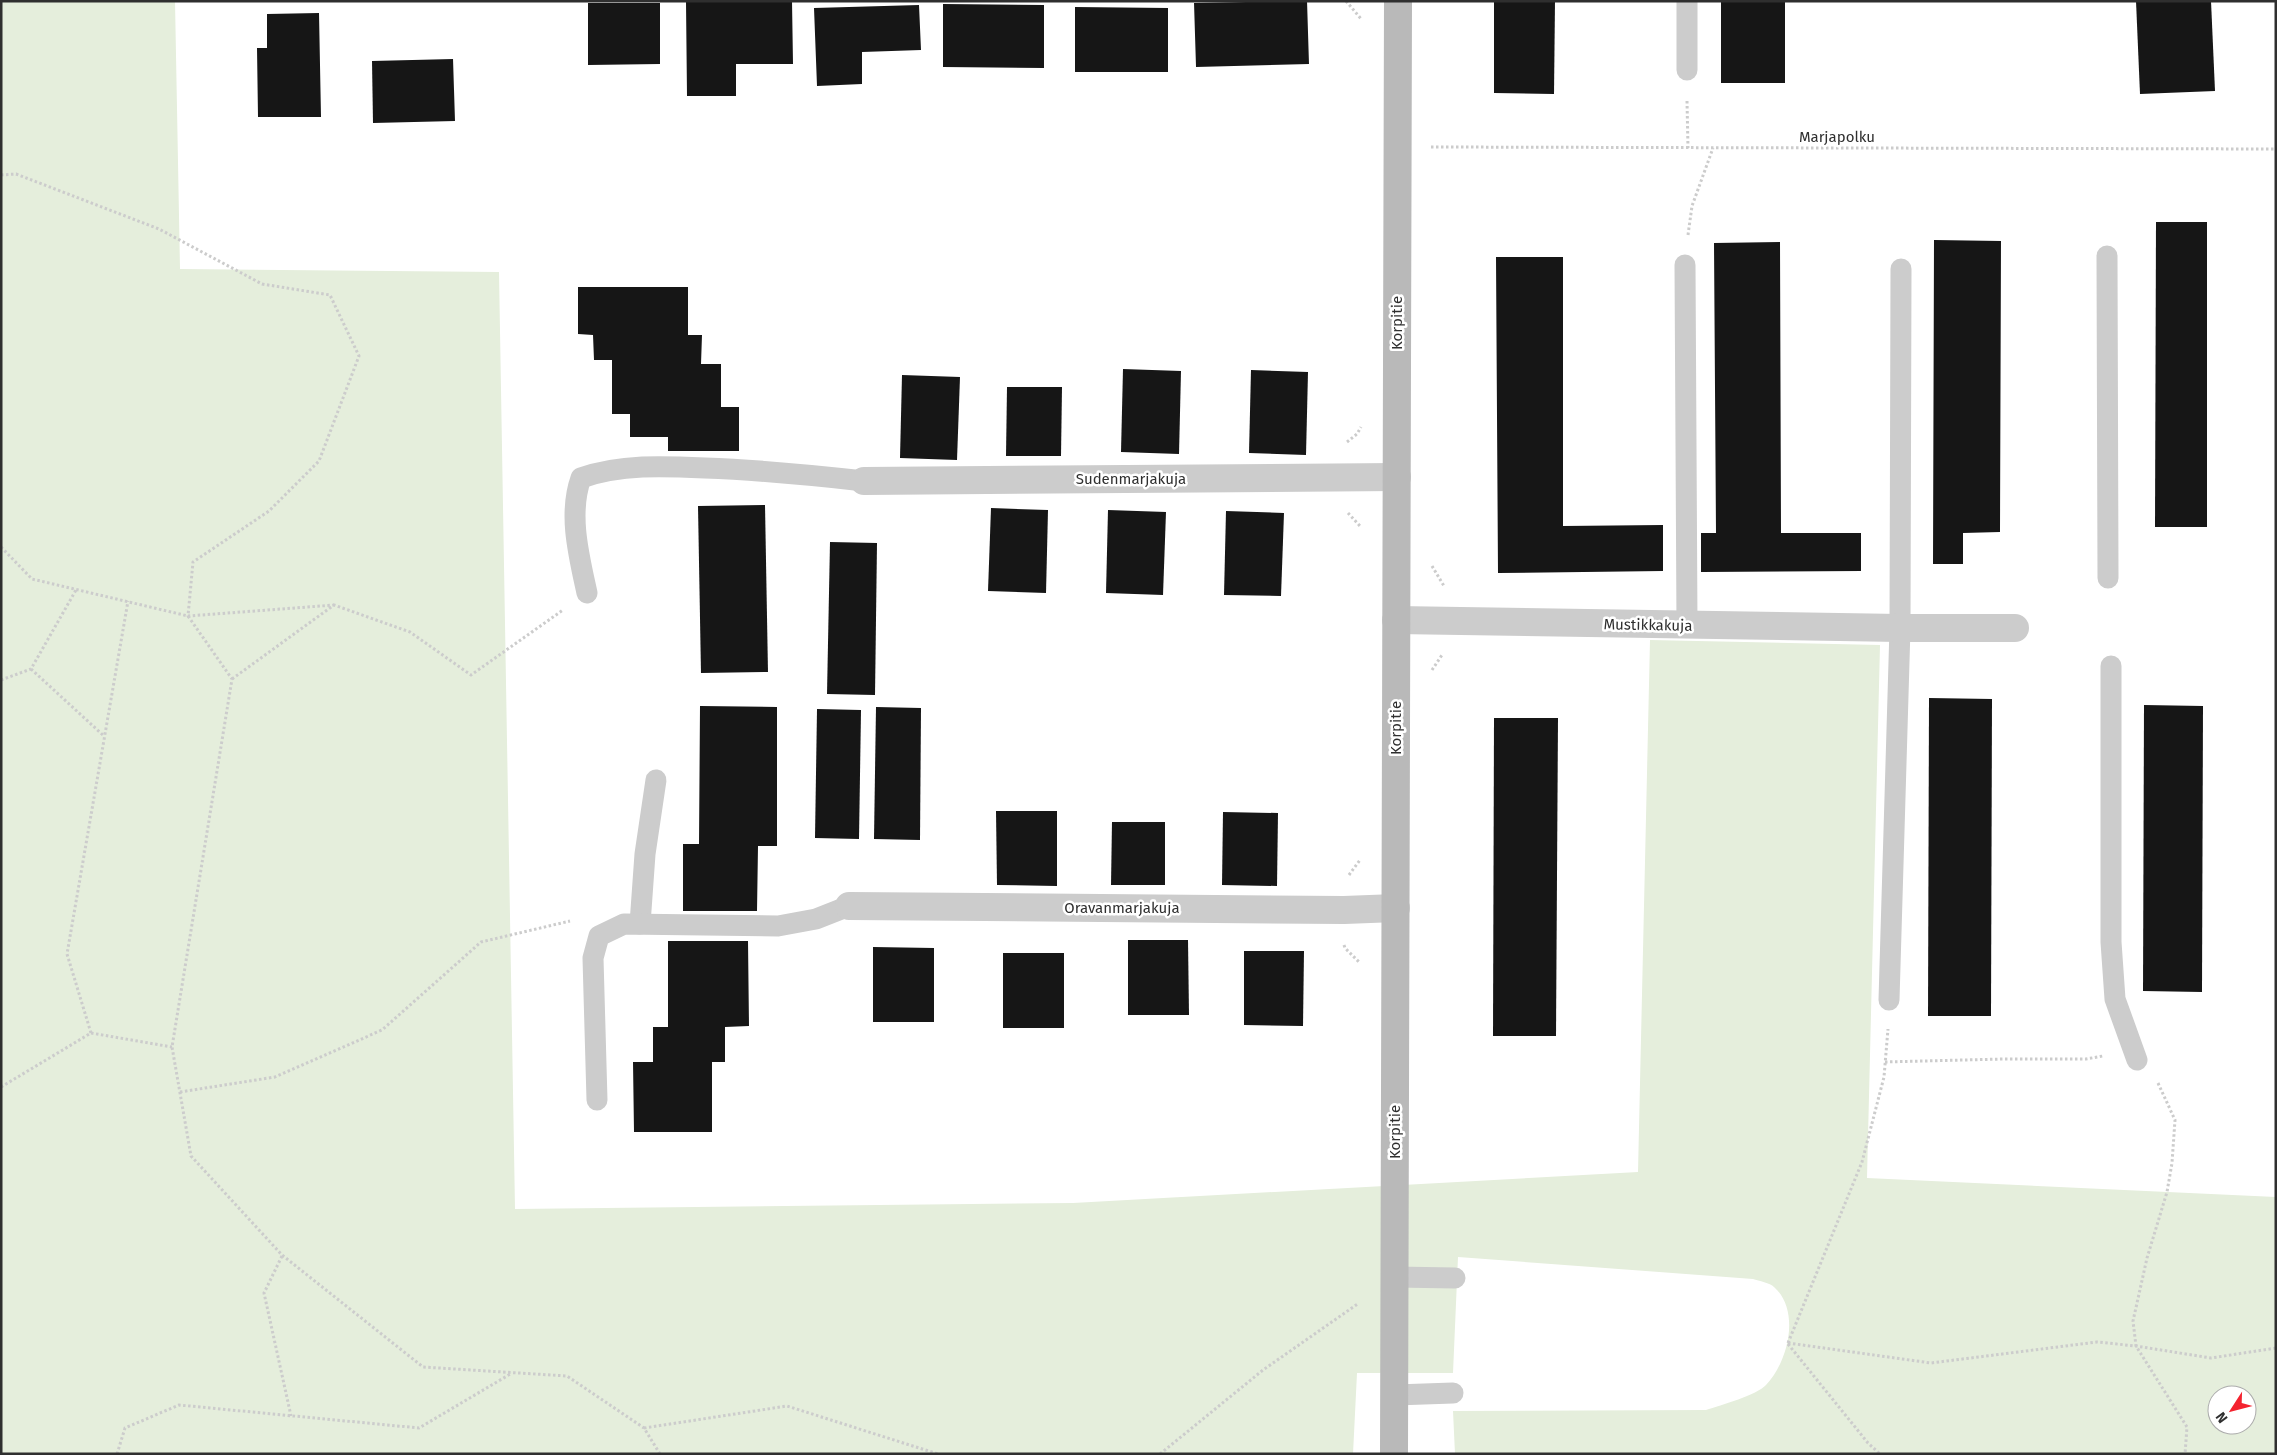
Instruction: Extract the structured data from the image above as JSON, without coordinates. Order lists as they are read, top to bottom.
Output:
{
  "streets": {
    "street": [
      "Korpitie",
      "Sudenmarjakuja",
      "Mustikkakuja",
      "Oravanmarjakuja"
    ],
    "path": ["Marjapolku"]
  },
  "crossings": [
    ["Marjapolku", "Korpitie"],
    ["Korpitie", "Sudenmarjakuja"],
    ["Korpitie", "Mustikkakuja"],
    ["Korpitie", "Oravanmarjakuja"]
  ],
  "north": "bottom left"
}
